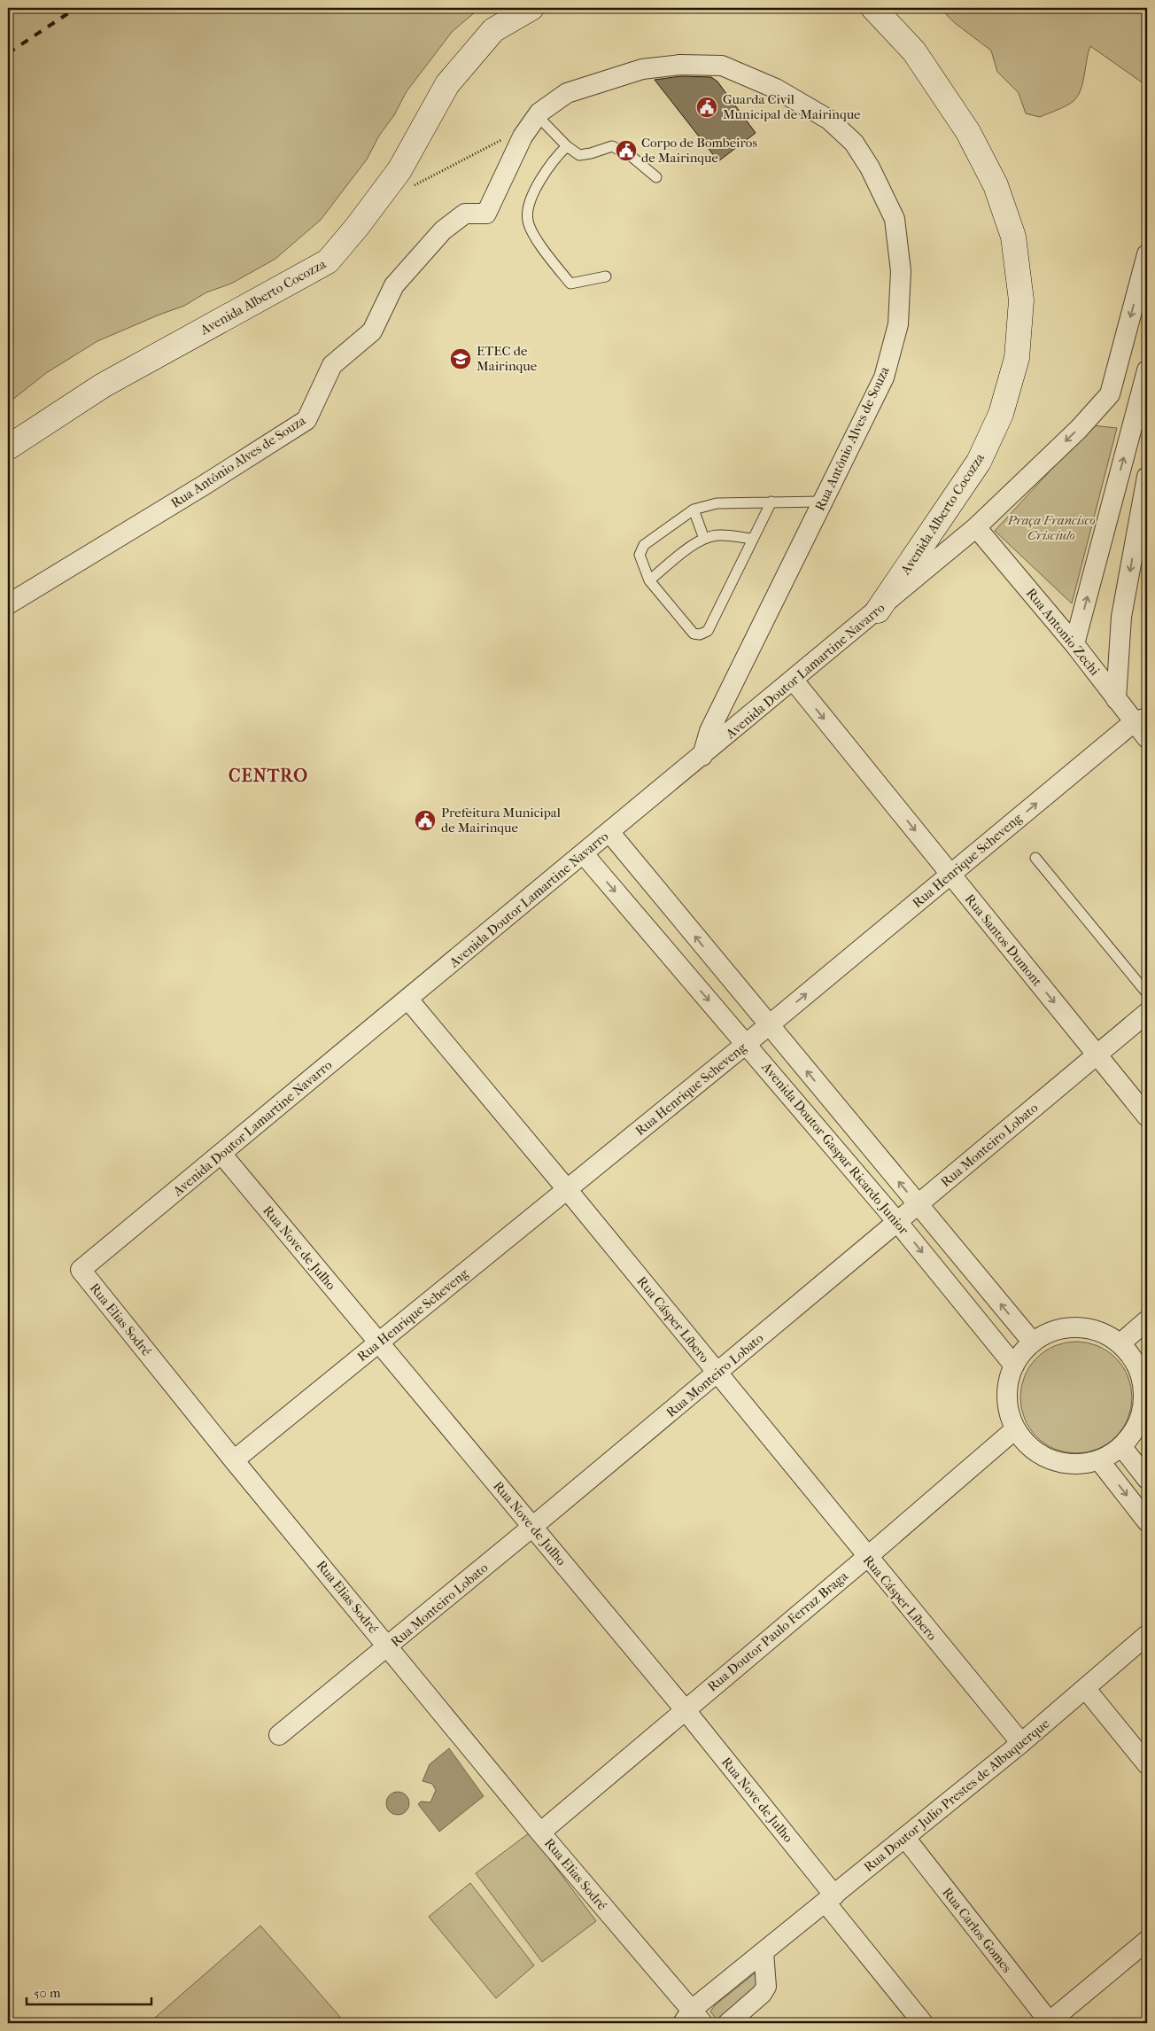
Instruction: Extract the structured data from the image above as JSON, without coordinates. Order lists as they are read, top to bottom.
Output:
{
  "streets": {
    "street": [
      "Avenida Alberto Cocozza",
      "Rua Antônio Alves de Souza",
      "Rua Antonio Zechi",
      "Avenida Doutor Lamartine Navarro",
      "Rua Henrique Scheveng",
      "Rua Santos Dumont",
      "Rua Monteiro Lobato",
      "Avenida Doutor Gaspar Ricardo Junior",
      "Rua Nove de Julho",
      "Rua Elias Sodré",
      "Rua Cásper Líbero",
      "Rua Doutor Paulo Ferraz Braga",
      "Rua Doutor Julio Prestes de Albuquerque",
      "Rua Carlos Gomes"
    ]
  },
  "crossings": [
    ["Avenida Alberto Cocozza", "Avenida Doutor Lamartine Navarro"],
    ["Rua Antônio Alves de Souza", "Avenida Doutor Lamartine Navarro"],
    ["Rua Antonio Zechi", "Avenida Doutor Lamartine Navarro"],
    ["Rua Antonio Zechi", "Rua Henrique Scheveng"],
    ["Avenida Doutor Lamartine Navarro", "Rua Santos Dumont"],
    ["Avenida Doutor Lamartine Navarro", "Avenida Doutor Gaspar Ricardo Junior"],
    ["Avenida Doutor Lamartine Navarro", "Rua Nove de Julho"],
    ["Avenida Doutor Lamartine Navarro", "Rua Elias Sodré"],
    ["Avenida Doutor Lamartine Navarro", "Rua Cásper Líbero"],
    ["Rua Henrique Scheveng", "Rua Santos Dumont"],
    ["Rua Henrique Scheveng", "Avenida Doutor Gaspar Ricardo Junior"],
    ["Rua Henrique Scheveng", "Rua Nove de Julho"],
    ["Rua Henrique Scheveng", "Rua Elias Sodré"],
    ["Rua Henrique Scheveng", "Rua Cásper Líbero"],
    ["Rua Santos Dumont", "Rua Monteiro Lobato"],
    ["Rua Monteiro Lobato", "Avenida Doutor Gaspar Ricardo Junior"],
    ["Rua Monteiro Lobato", "Rua Nove de Julho"],
    ["Rua Monteiro Lobato", "Rua Elias Sodré"],
    ["Rua Monteiro Lobato", "Rua Cásper Líbero"],
    ["Avenida Doutor Gaspar Ricardo Junior", "Rua Doutor Paulo Ferraz Braga"],
    ["Rua Nove de Julho", "Rua Doutor Paulo Ferraz Braga"],
    ["Rua Nove de Julho", "Rua Doutor Julio Prestes de Albuquerque"],
    ["Rua Elias Sodré", "Rua Doutor Paulo Ferraz Braga"],
    ["Rua Elias Sodré", "Rua Doutor Julio Prestes de Albuquerque"],
    ["Rua Cásper Líbero", "Rua Doutor Paulo Ferraz Braga"],
    ["Rua Cásper Líbero", "Rua Doutor Julio Prestes de Albuquerque"],
    ["Rua Doutor Julio Prestes de Albuquerque", "Rua Carlos Gomes"]
  ],
  "one_way": ["Rua Henrique Scheveng", "Rua Santos Dumont"],
  "districts": ["CENTRO"],
  "parks": ["Praça Francisco Crisciulo"],
  "places": {
    "public building": ["Guarda Civil Municipal de Mairinque", "Corpo de Bombeiros de Mairinque", "Prefeitura Municipal de Mairinque"],
    "school or university": ["ETEC de Mairinque"]
  },
  "scale_bar": "50 m"
}
